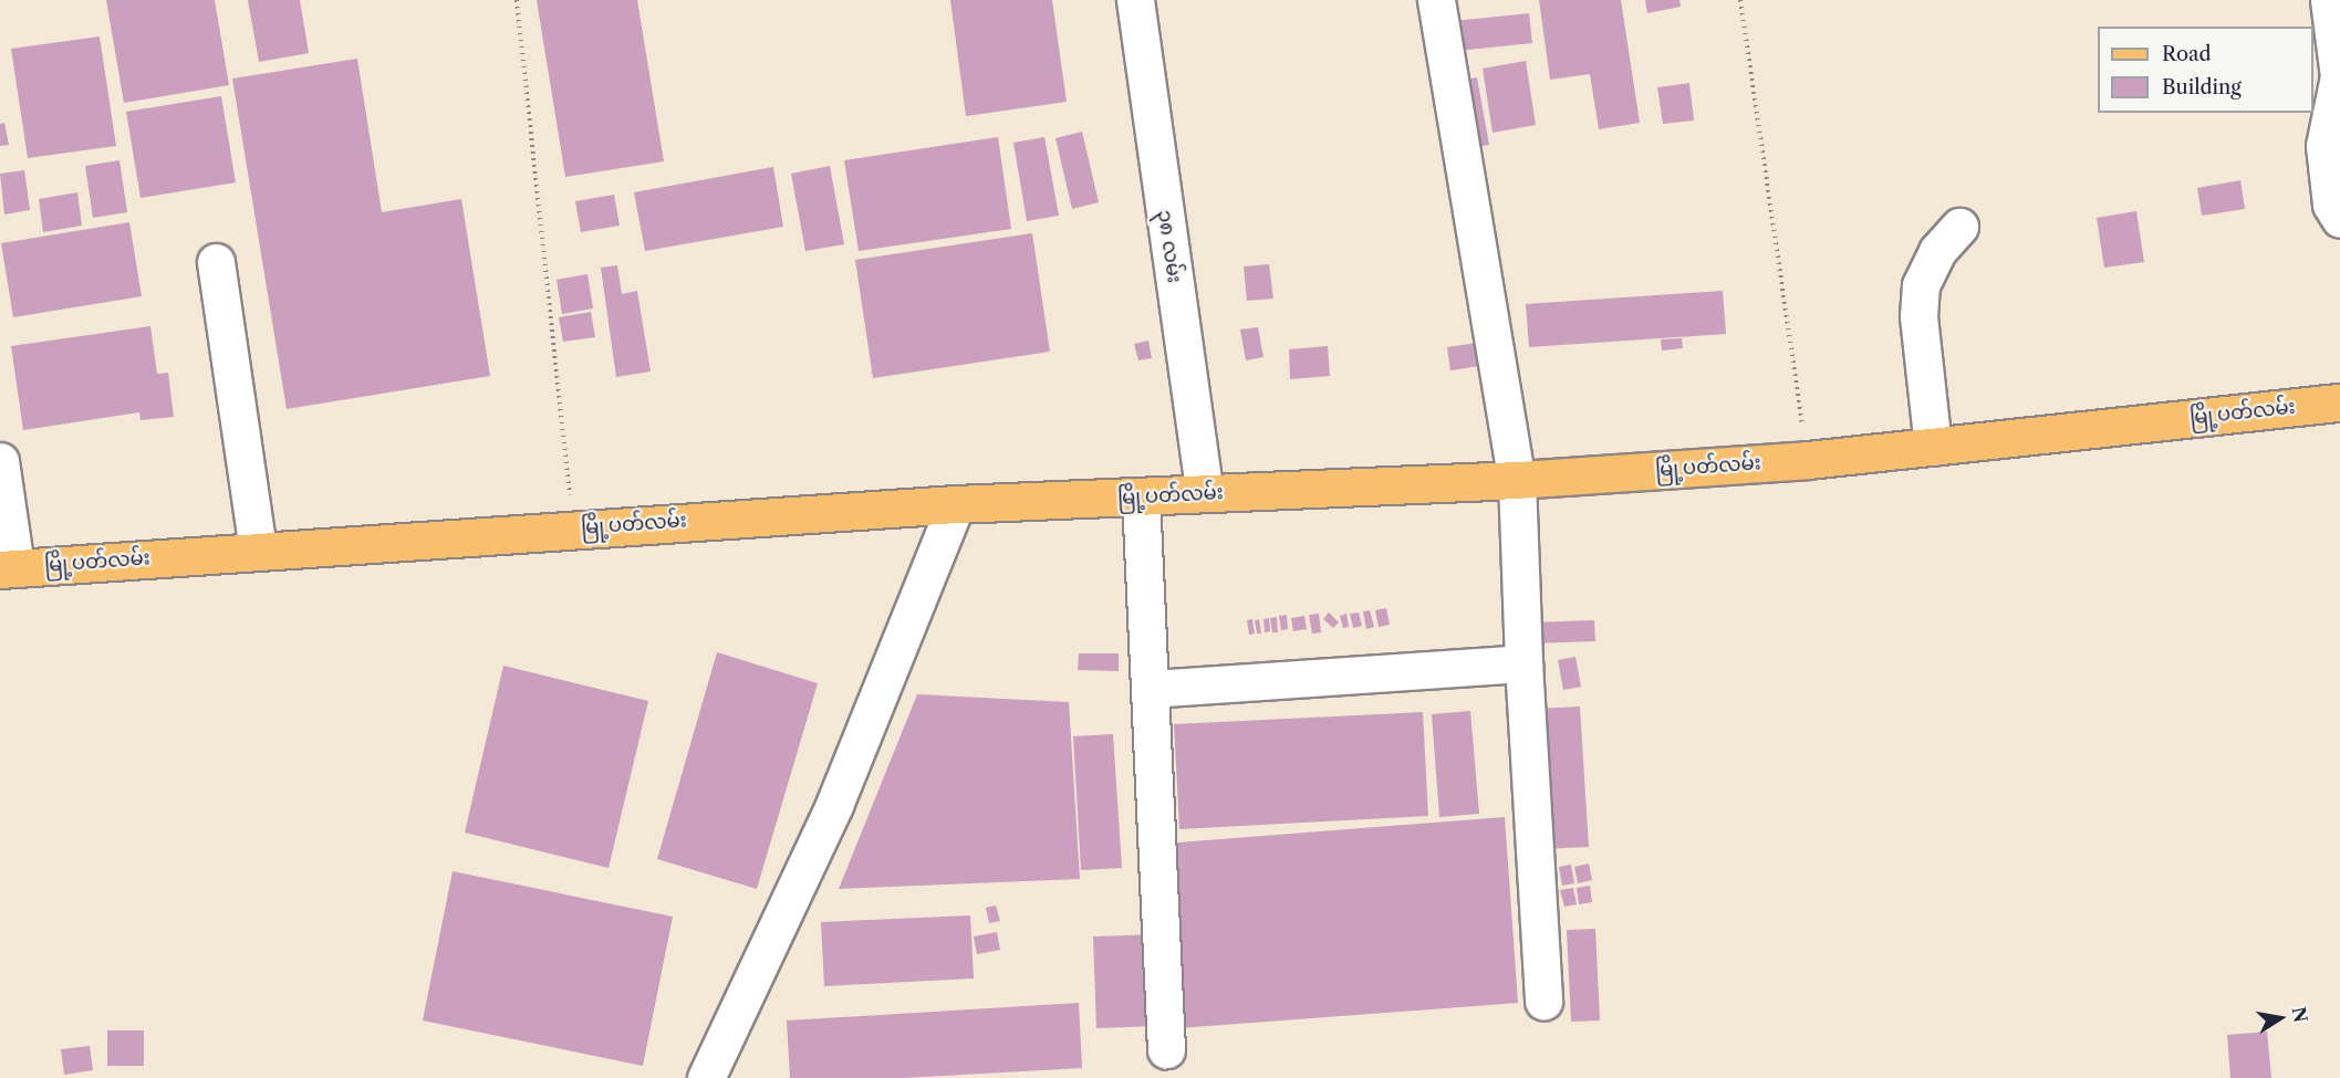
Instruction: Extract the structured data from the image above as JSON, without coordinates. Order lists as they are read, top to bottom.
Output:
{
  "streets": {
    "main road": ["မြို့ပတ်လမ်း"],
    "street": ["၃၈ လမ်း"]
  },
  "crossings": [
    ["၃၈ လမ်း", "မြို့ပတ်လမ်း"]
  ],
  "legend": ["Road", "Building"],
  "north": "right"
}
